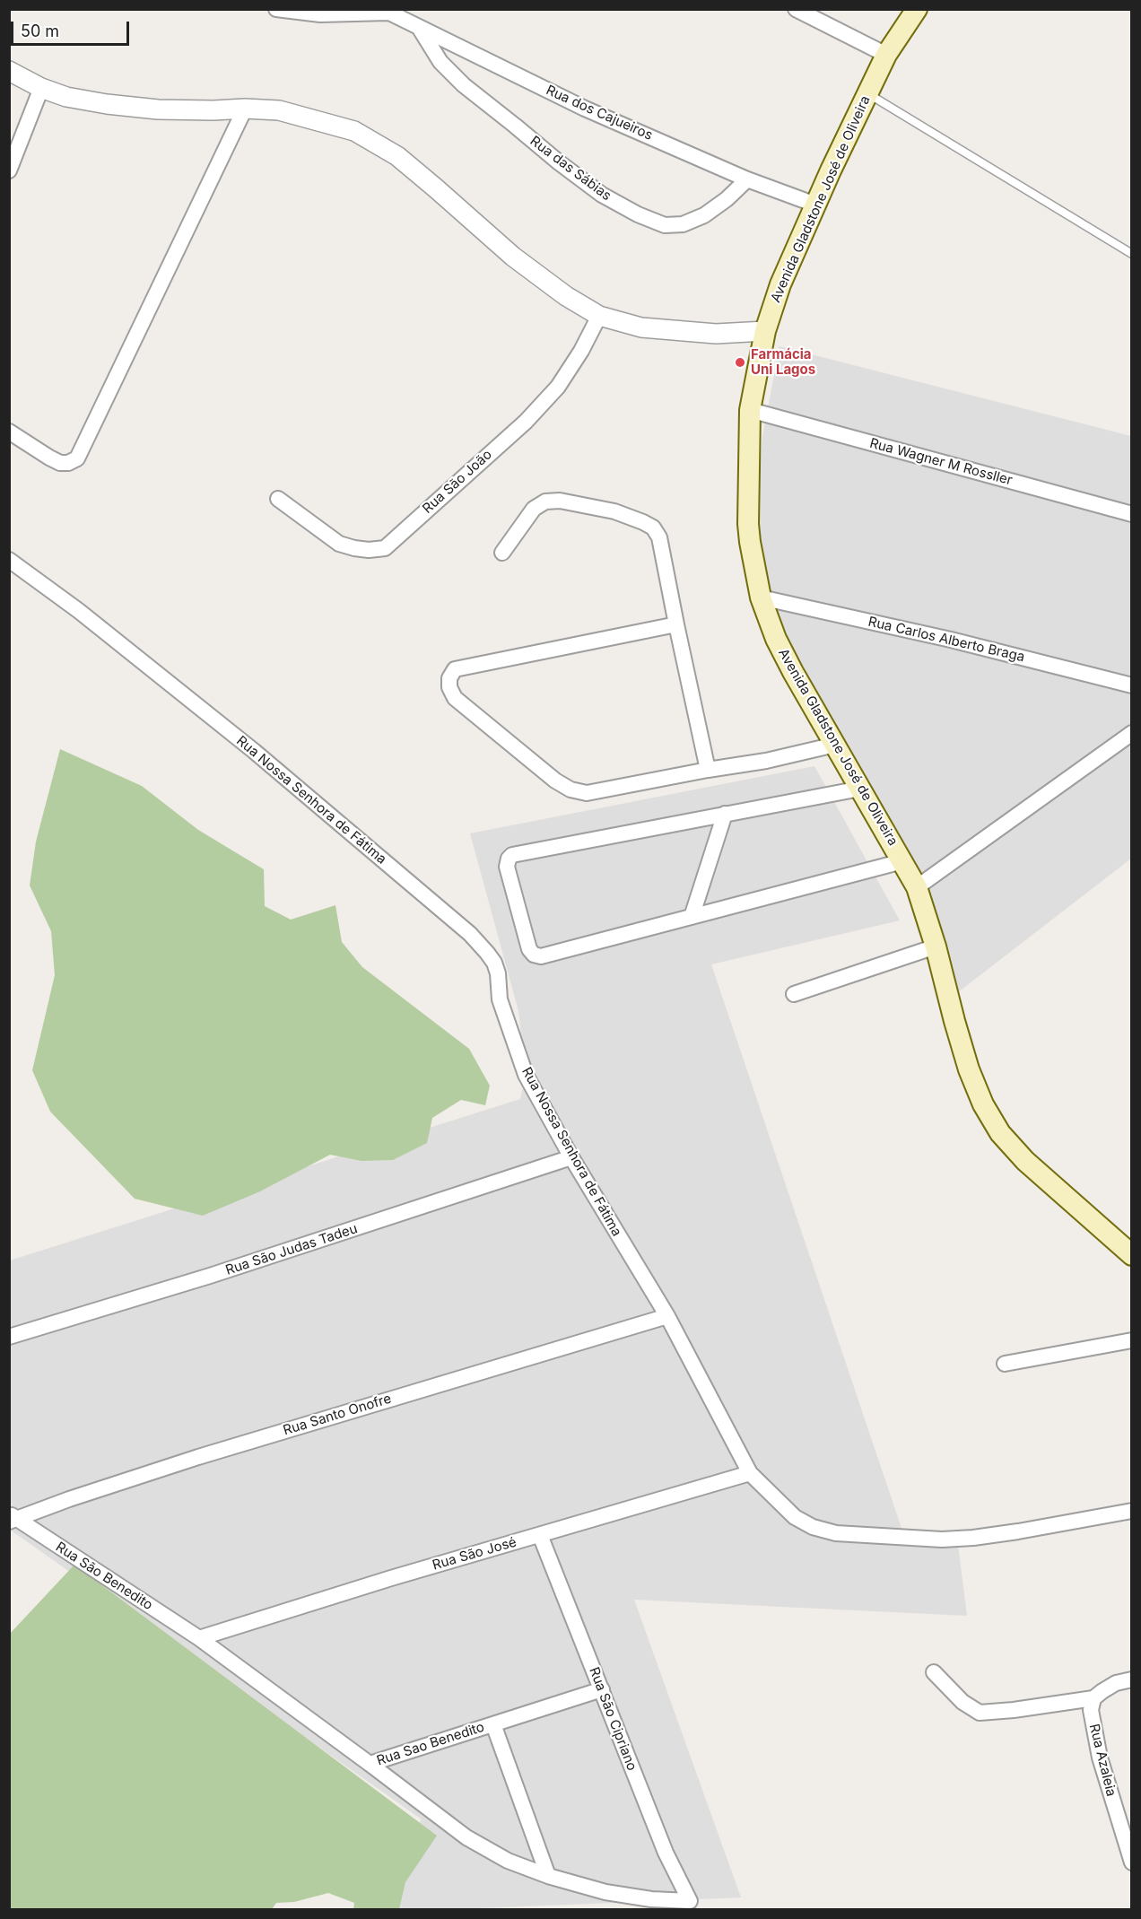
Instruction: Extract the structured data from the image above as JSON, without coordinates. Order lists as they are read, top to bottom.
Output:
{
  "streets": {
    "main road": ["Avenida Gladstone José de Oliveira"],
    "street": [
      "Rua dos Cajueiros",
      "Rua das Sábias",
      "Rua Wagner M Rossller",
      "Rua São João",
      "Rua Carlos Alberto Braga",
      "Rua Nossa Senhora de Fátima",
      "Rua São Judas Tadeu",
      "Rua Santo Onofre",
      "Rua São José",
      "Rua São Benedito",
      "Rua São Cipriano",
      "Rua Sao Benedito",
      "Rua Azaleia"
    ]
  },
  "crossings": [
    ["Rua dos Cajueiros", "Rua das Sábias"],
    ["Rua dos Cajueiros", "Avenida Gladstone José de Oliveira"],
    ["Avenida Gladstone José de Oliveira", "Rua Wagner M Rossller"],
    ["Avenida Gladstone José de Oliveira", "Rua Carlos Alberto Braga"],
    ["Rua Nossa Senhora de Fátima", "Rua São Judas Tadeu"],
    ["Rua Nossa Senhora de Fátima", "Rua Santo Onofre"],
    ["Rua Nossa Senhora de Fátima", "Rua São José"],
    ["Rua Santo Onofre", "Rua São Benedito"],
    ["Rua São José", "Rua São Benedito"],
    ["Rua São José", "Rua São Cipriano"],
    ["Rua São José", "Rua Sao Benedito"],
    ["Rua São Benedito", "Rua Sao Benedito"],
    ["Rua São Cipriano", "Rua Sao Benedito"]
  ],
  "places": ["Farmácia Uni Lagos"],
  "scale_bar": "50 m"
}
